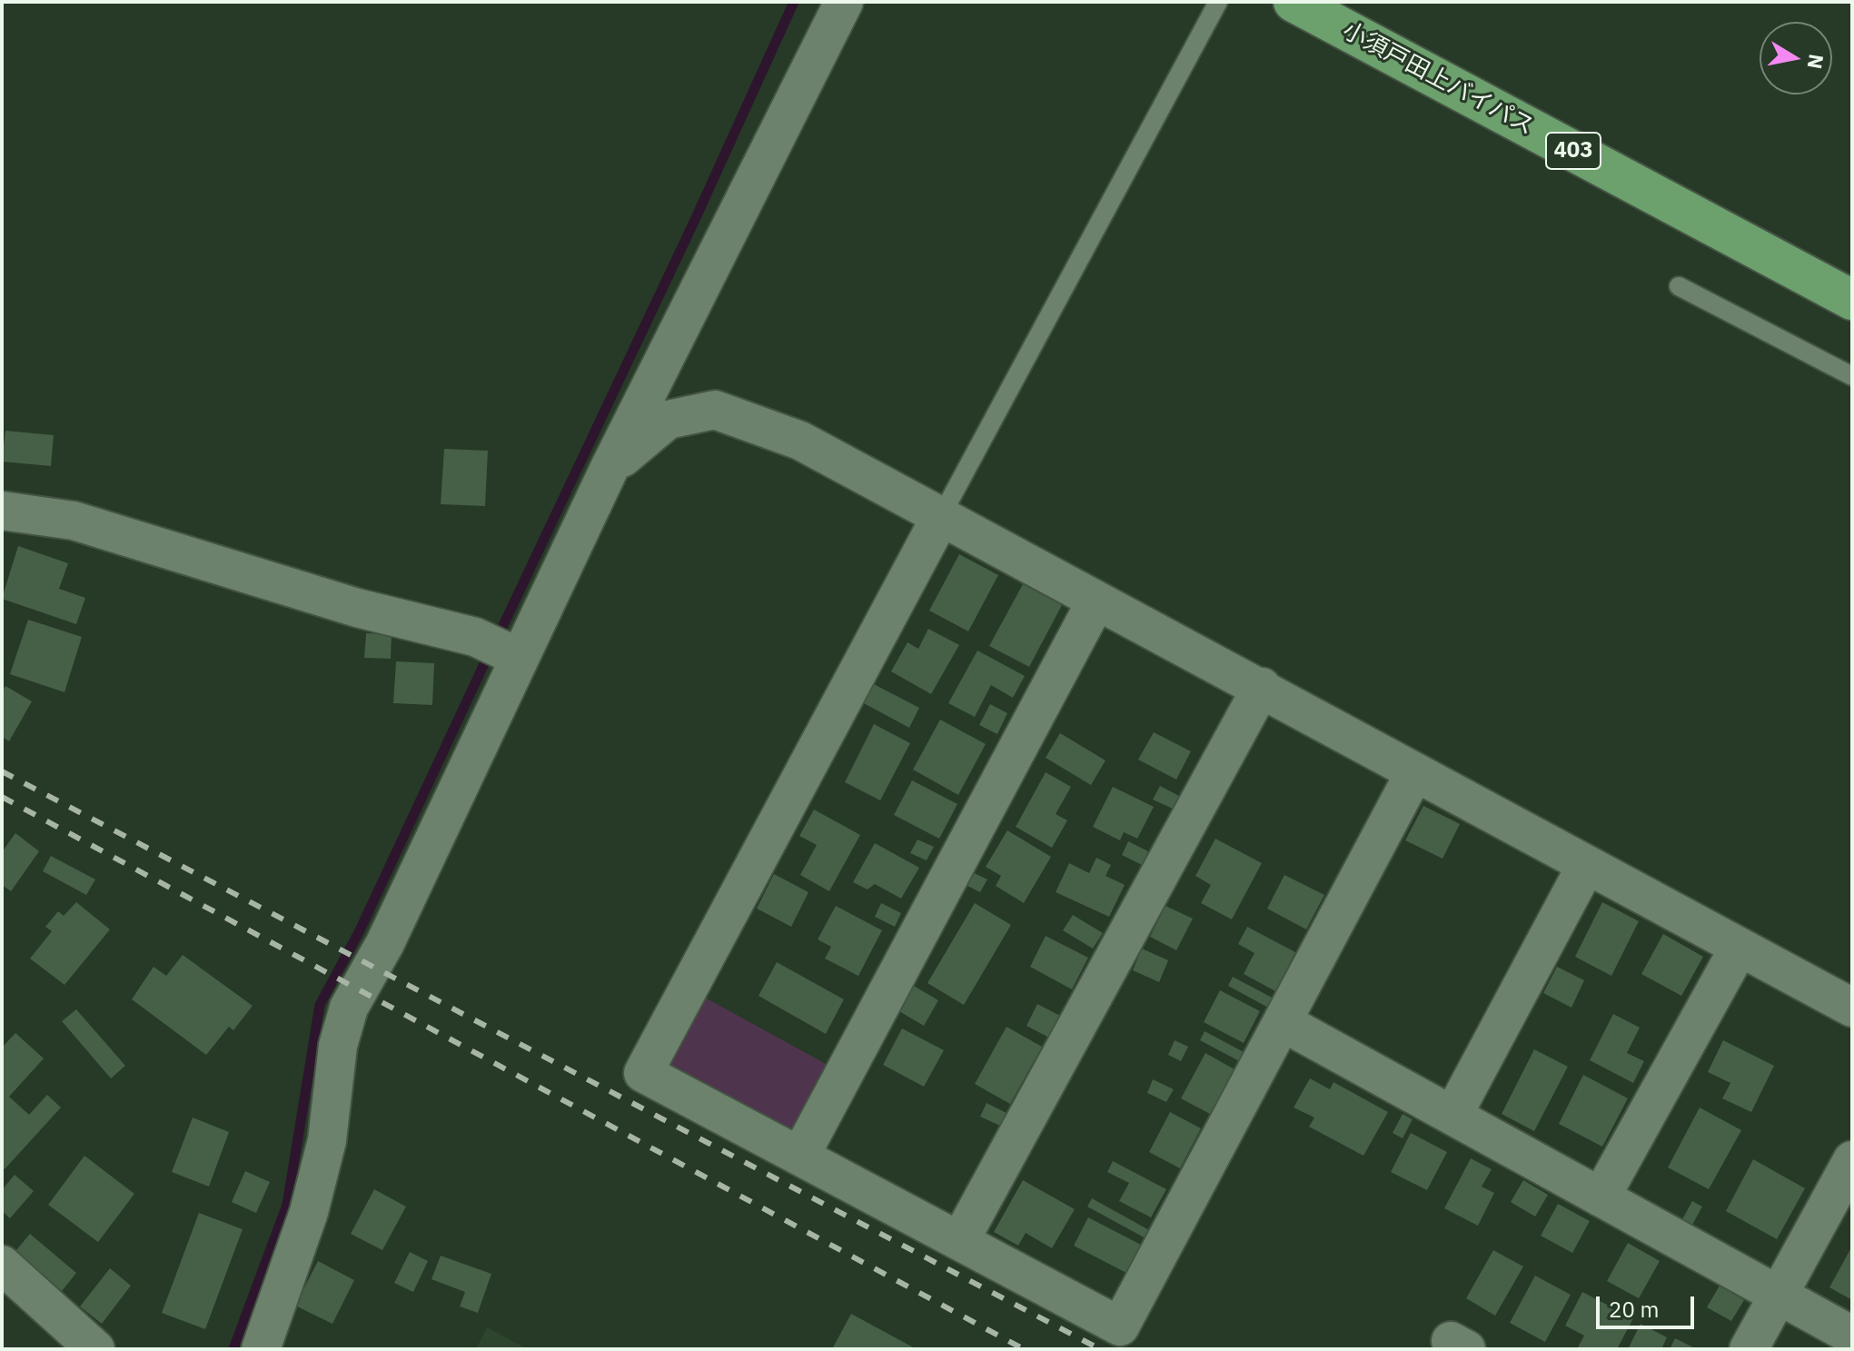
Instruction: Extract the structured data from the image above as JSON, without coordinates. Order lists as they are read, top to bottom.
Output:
{
  "streets": {
    "highway": ["小須戸田上バイパス", "403"]
  },
  "scale_bar": "20 m",
  "north": "right"
}
